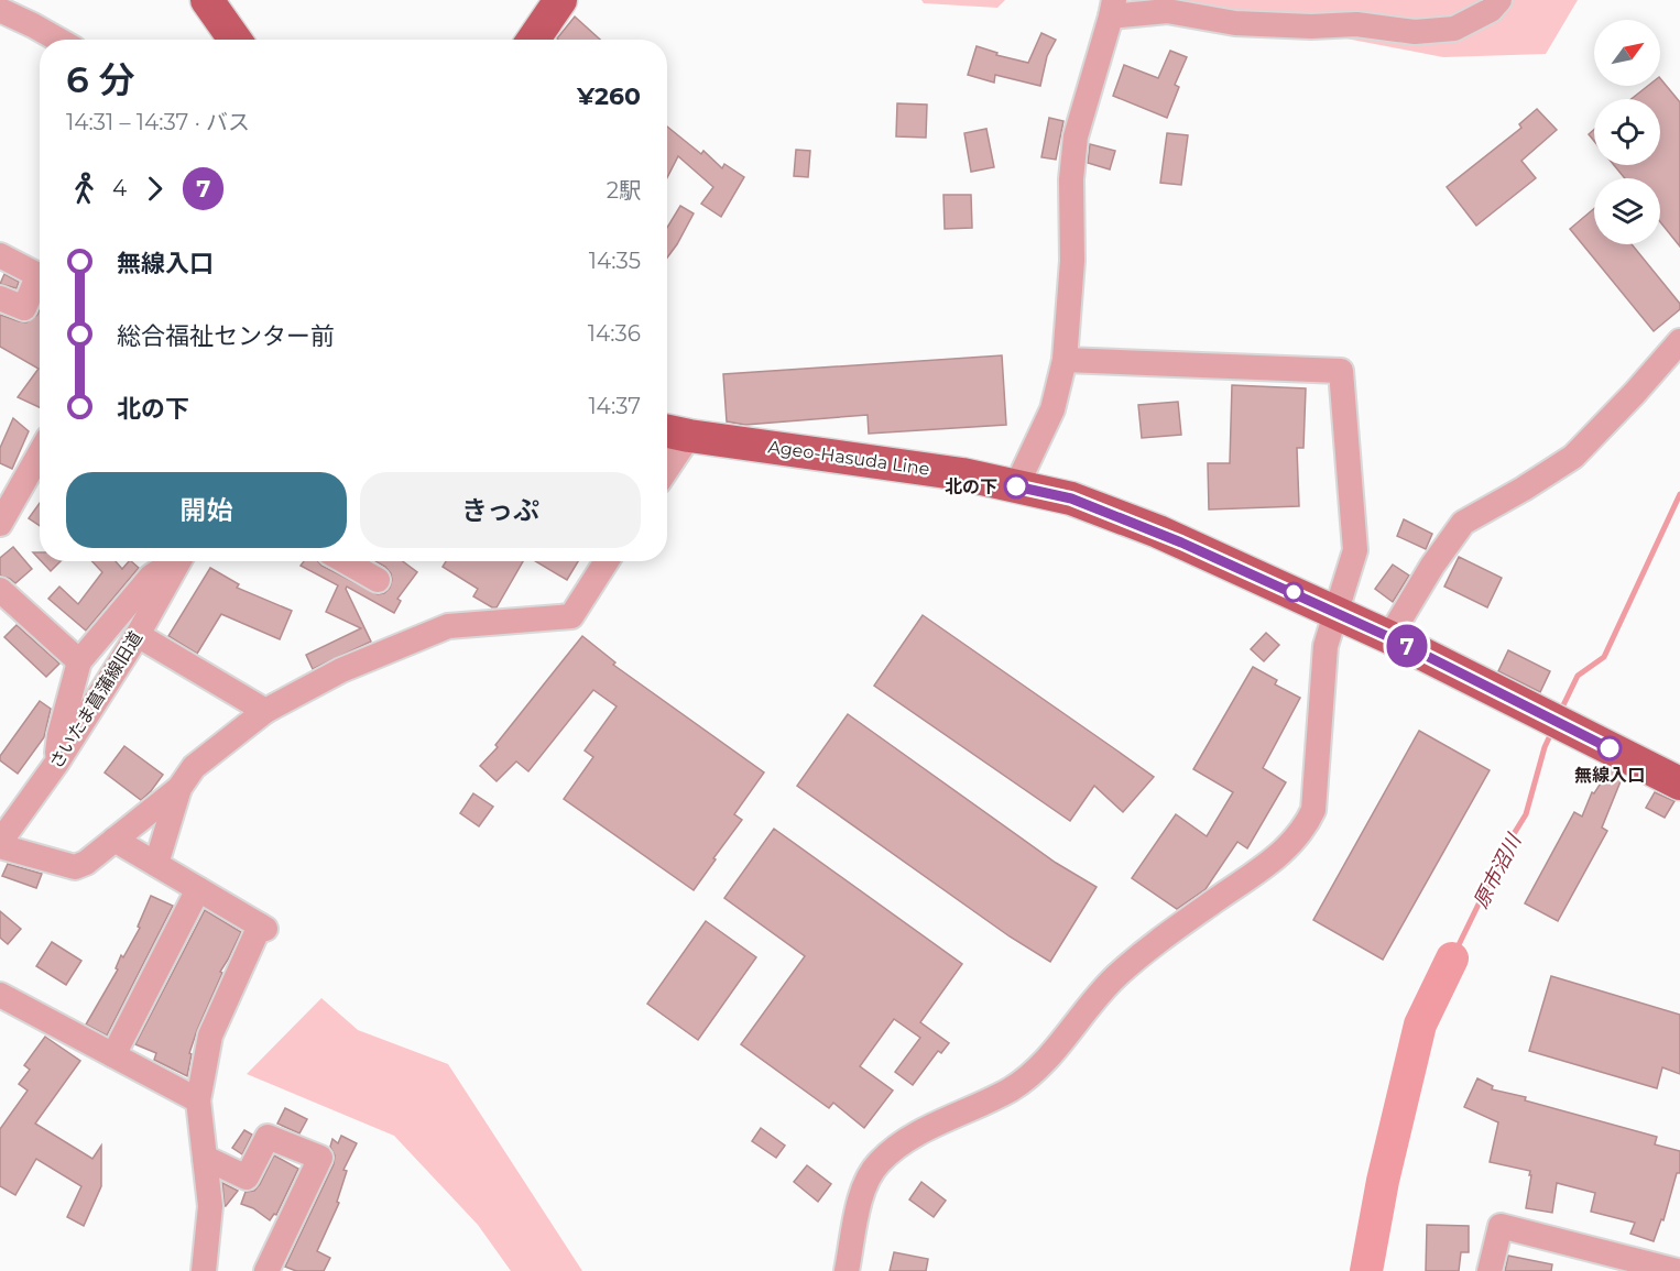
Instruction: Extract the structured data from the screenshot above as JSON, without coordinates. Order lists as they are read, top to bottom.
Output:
{
  "streets": {
    "main road": ["Ageo-Hasuda Line"],
    "street": ["さいたま菖蒲線旧道"]
  },
  "water": ["原市沼川"],
  "places": ["北の下", "無線入口"],
  "lines": ["bus line 7"],
  "north": "top right",
  "page": {
    "on_map": "7",
    "heading": ["6 分", "14:31 – 14:37 · バス", "¥260"],
    "legs": ["4", "7", "2駅"],
    "list": [
      {
        "name": "無線入口",
        "value": "14:35"
      },
      {
        "name": "総合福祉センター前",
        "value": "14:36"
      },
      {
        "name": "北の下",
        "value": "14:37"
      }
    ],
    "buttons": ["開始", "きっぷ"]
  }
}
